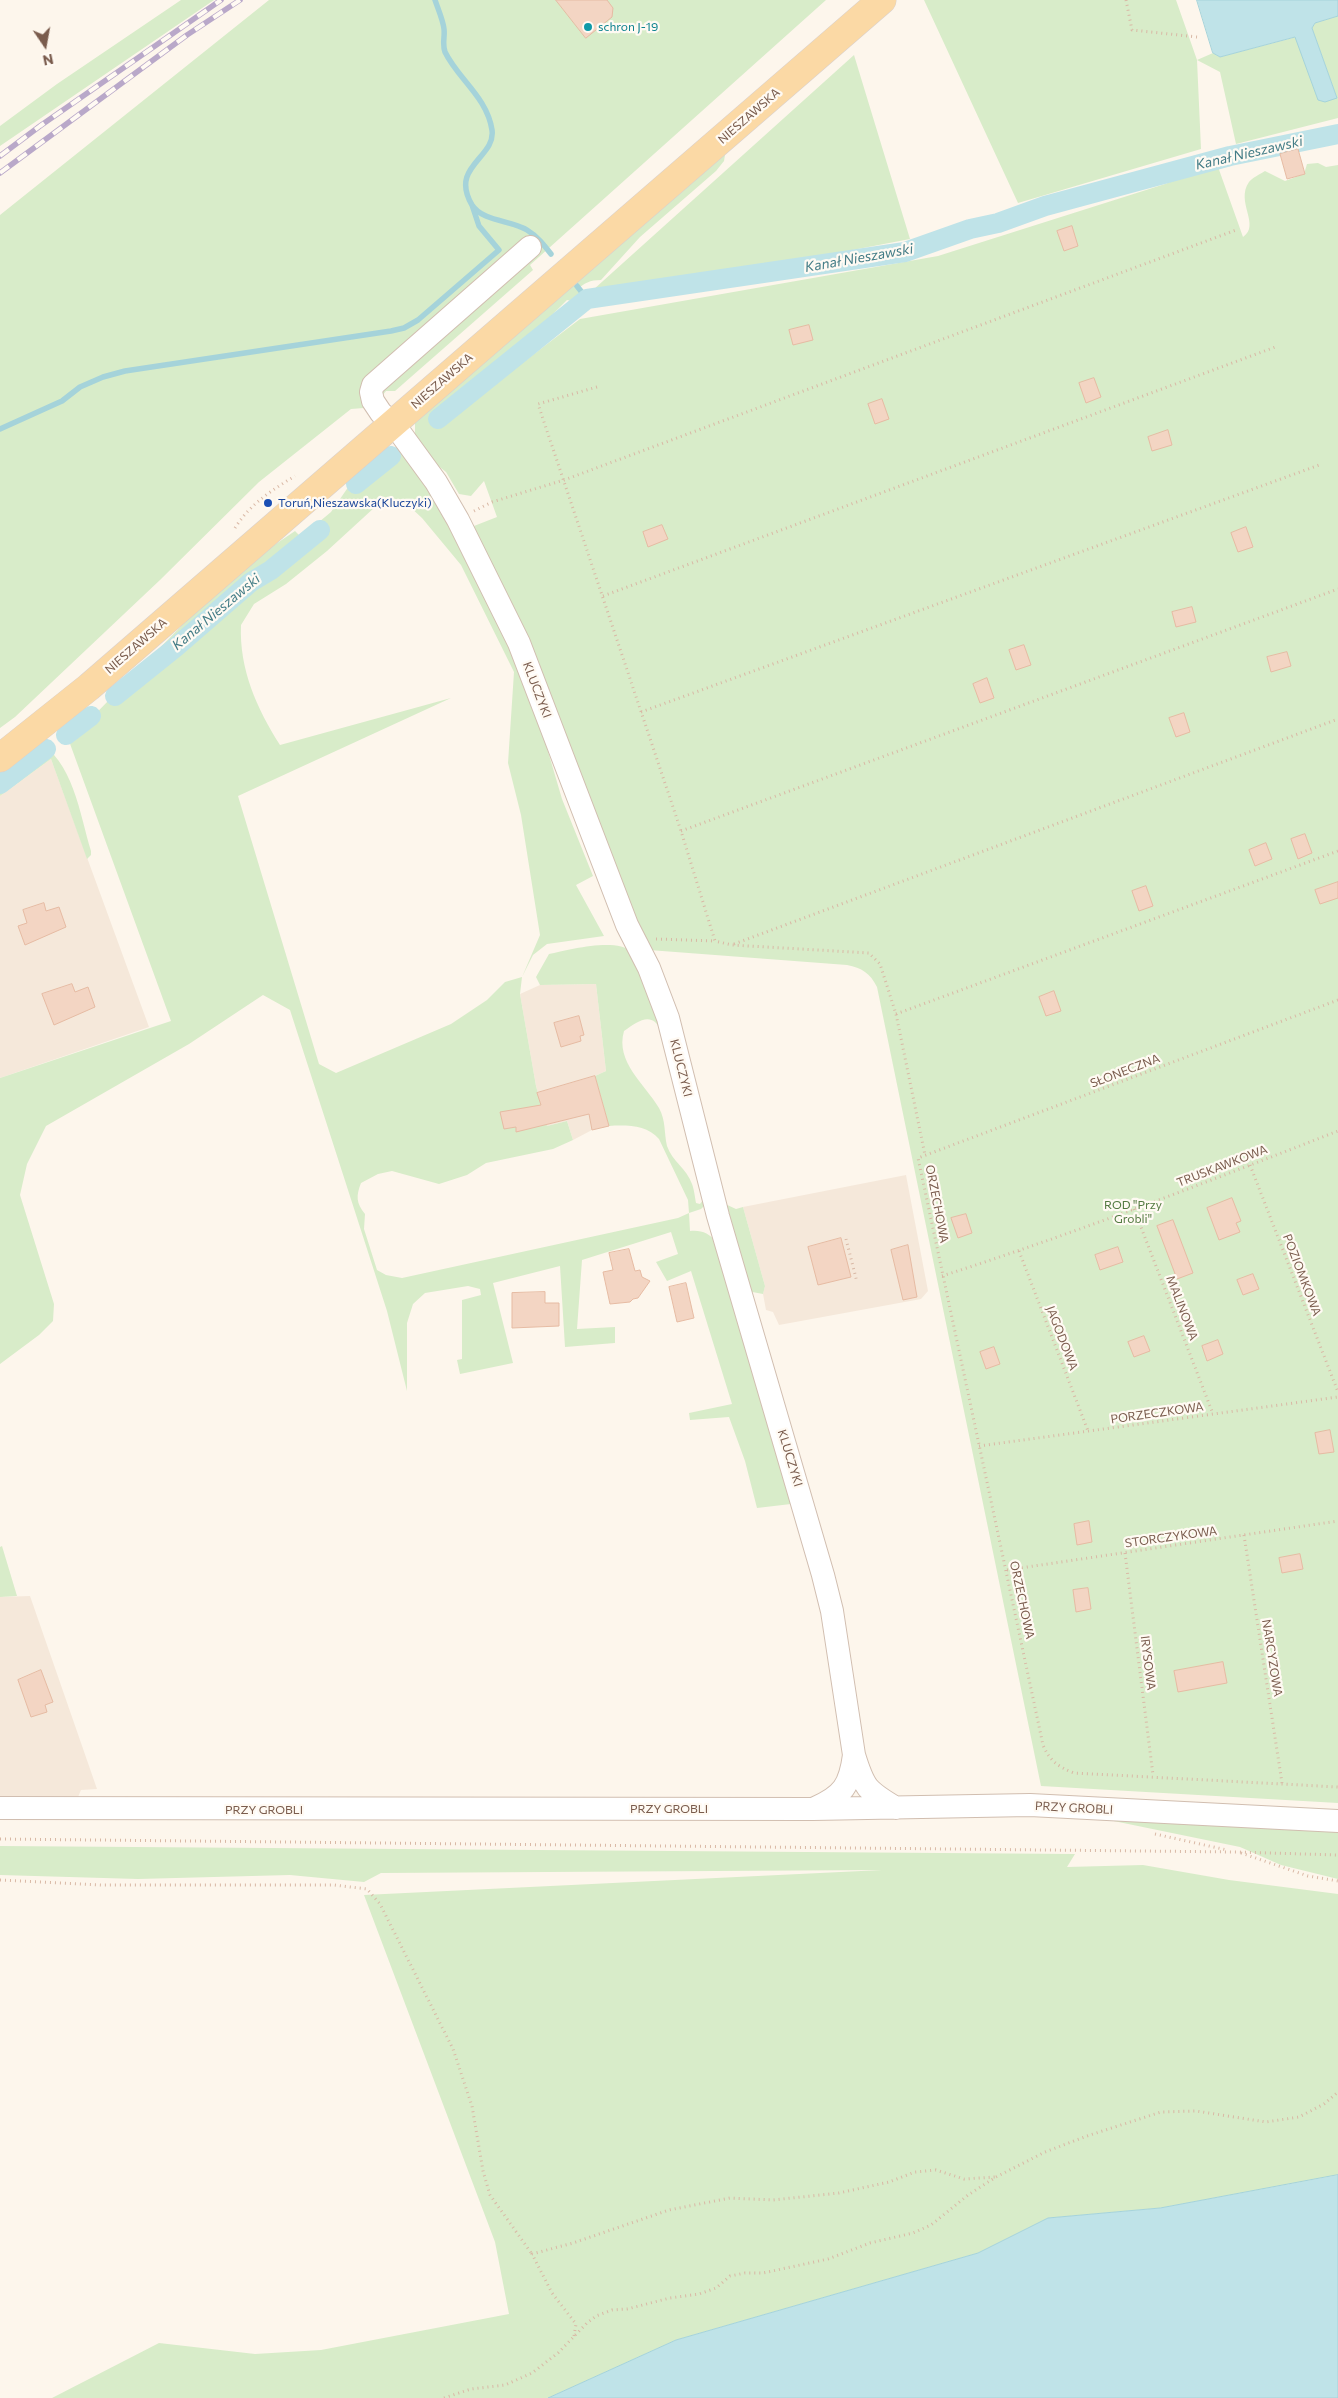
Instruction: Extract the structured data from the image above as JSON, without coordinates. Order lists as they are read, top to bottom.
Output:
{
  "streets": {
    "main road": ["NIESZAWSKA"],
    "street": ["KLUCZYKI", "PRZY GROBLI"],
    "path": [
      "SŁONECZNA",
      "TRUSKAWKOWA",
      "ORZECHOWA",
      "POZIOMKOWA",
      "MALINOWA",
      "JAGODOWA",
      "PORZECZKOWA",
      "STORCZYKOWA",
      "NARCYZOWA",
      "IRYSOWA"
    ]
  },
  "crossings": [
    ["NIESZAWSKA", "KLUCZYKI"],
    ["KLUCZYKI", "PRZY GROBLI"],
    ["SŁONECZNA", "ORZECHOWA"],
    ["TRUSKAWKOWA", "ORZECHOWA"],
    ["TRUSKAWKOWA", "POZIOMKOWA"],
    ["TRUSKAWKOWA", "MALINOWA"],
    ["TRUSKAWKOWA", "JAGODOWA"],
    ["ORZECHOWA", "PORZECZKOWA"],
    ["ORZECHOWA", "STORCZYKOWA"],
    ["ORZECHOWA", "NARCYZOWA"],
    ["ORZECHOWA", "IRYSOWA"],
    ["MALINOWA", "PORZECZKOWA"],
    ["JAGODOWA", "PORZECZKOWA"],
    ["STORCZYKOWA", "NARCYZOWA"],
    ["STORCZYKOWA", "IRYSOWA"]
  ],
  "water": ["Kanał Nieszawski"],
  "parks": ["ROD \"Przy Grobli\""],
  "places": ["schron J-19", "Toruń,Nieszawska(Kluczyki)"],
  "north": "bottom"
}
